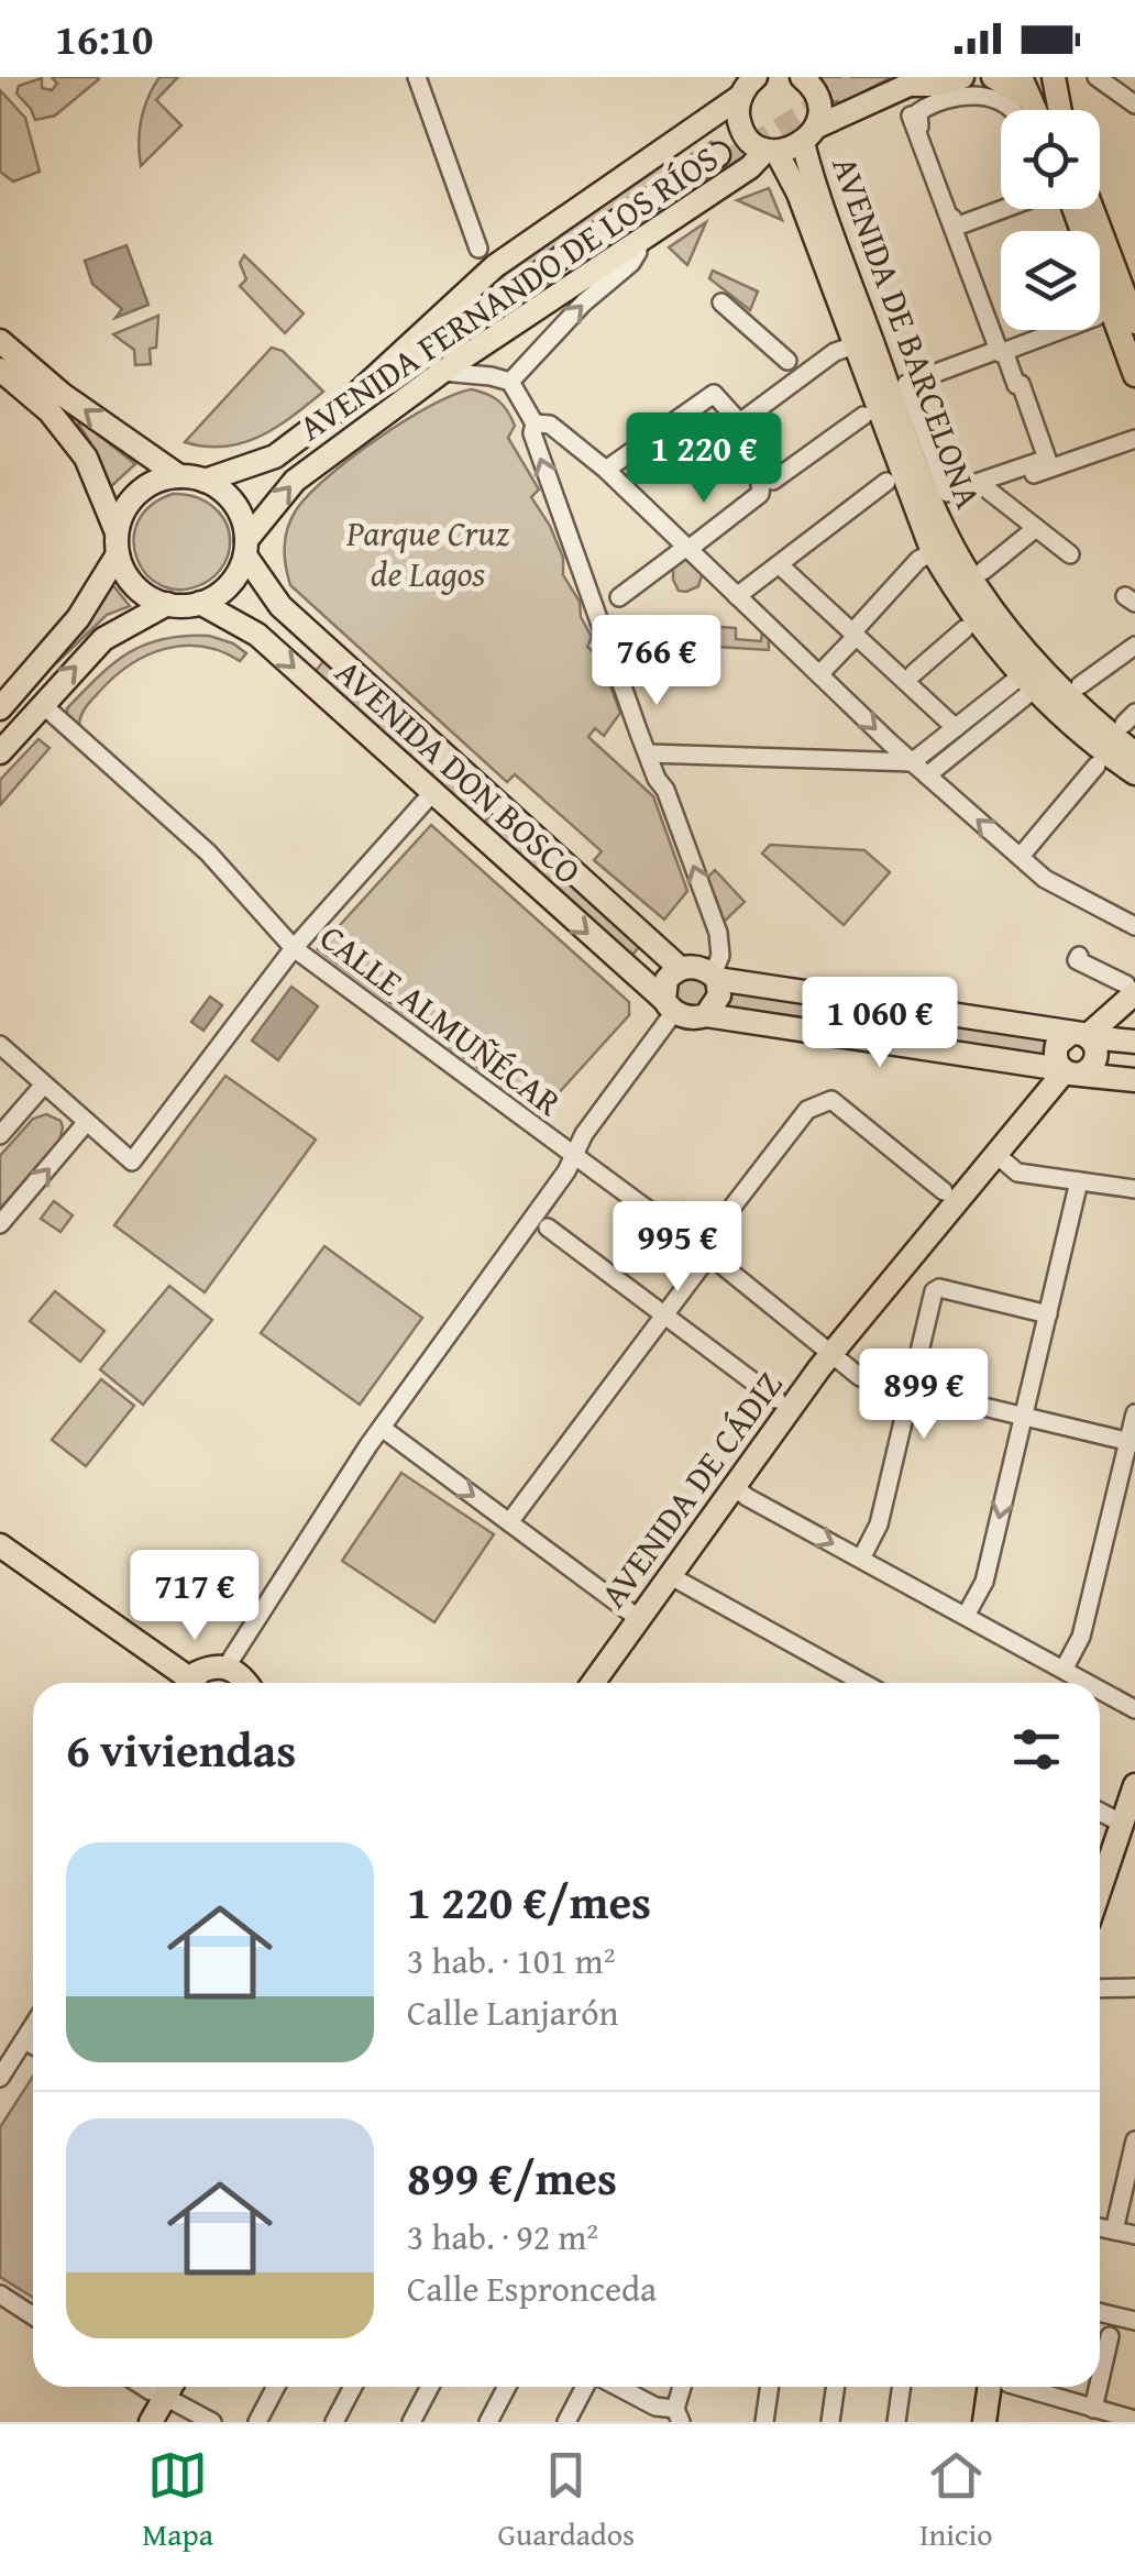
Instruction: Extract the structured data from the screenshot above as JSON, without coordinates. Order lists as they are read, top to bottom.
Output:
{
  "streets": {
    "main road": [
      "AVENIDA FERNANDO DE LOS RÍOS",
      "AVENIDA DE BARCELONA",
      "AVENIDA DON BOSCO",
      "AVENIDA DE CÁDIZ"
    ],
    "street": ["CALLE ALMUÑÉCAR"]
  },
  "crossings": [
    ["AVENIDA FERNANDO DE LOS RÍOS", "AVENIDA DE BARCELONA"],
    ["AVENIDA FERNANDO DE LOS RÍOS", "AVENIDA DON BOSCO"],
    ["CALLE ALMUÑÉCAR", "AVENIDA DE CÁDIZ"]
  ],
  "parks": ["Parque Cruz de Lagos"],
  "page": {
    "status": "16:10",
    "price": [
      "1 220 €",
      "766 €",
      "1 060 €",
      "995 €",
      "899 €",
      "717 €"
    ],
    "heading": "6 viviendas",
    "list": [
      {
        "name": "1 220 €/mes",
        "note": "3 hab. · 101 m² · Calle Lanjarón"
      },
      {
        "name": "899 €/mes",
        "note": "3 hab. · 92 m² · Calle Espronceda"
      }
    ],
    "tabs": ["Mapa", "Guardados", "Inicio"]
  }
}
